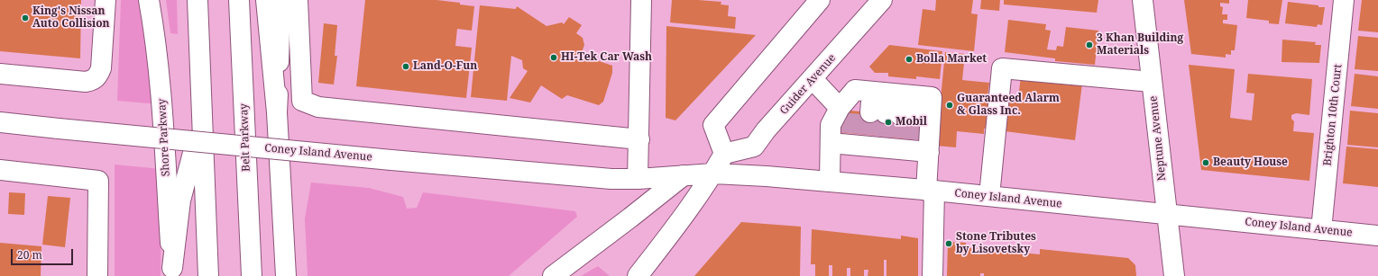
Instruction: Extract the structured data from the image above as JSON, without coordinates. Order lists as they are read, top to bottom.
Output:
{
  "streets": {
    "main road": [
      "Guider Avenue",
      "Brighton 10th Court",
      "Shore Parkway",
      "Belt Parkway",
      "Neptune Avenue",
      "Coney Island Avenue"
    ]
  },
  "crossings": [
    ["Brighton 10th Court", "Coney Island Avenue"],
    ["Neptune Avenue", "Coney Island Avenue"]
  ],
  "places": [
    "King's Nissan Auto Collision",
    "3 Khan Building Materials",
    "HI-Tek Car Wash",
    "Bolla Market",
    "Land-O-Fun",
    "Guaranteed Alarm & Glass Inc.",
    "Mobil",
    "Beauty House",
    "Stone Tributes by Lisovetsky"
  ],
  "scale_bar": "20 m"
}
